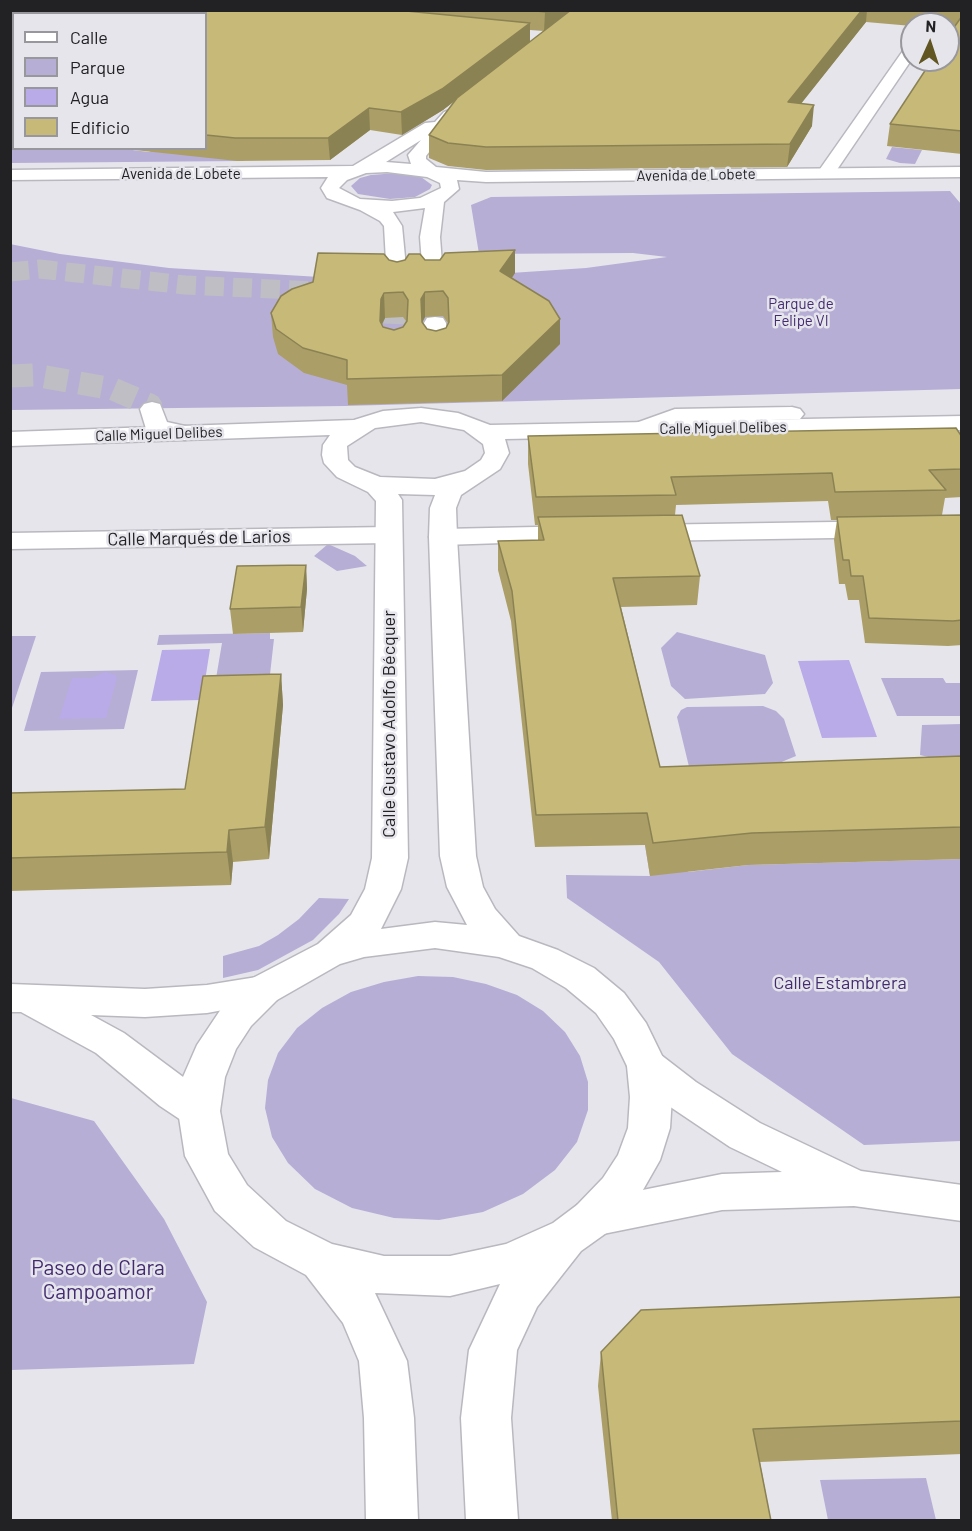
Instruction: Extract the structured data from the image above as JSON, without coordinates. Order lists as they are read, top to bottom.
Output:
{
  "streets": {
    "main road": [
      "Avenida de Lobete",
      "Calle Miguel Delibes",
      "Calle Marqués de Larios",
      "Calle Gustavo Adolfo Bécquer"
    ]
  },
  "crossings": [
    ["Calle Miguel Delibes", "Calle Gustavo Adolfo Bécquer"],
    ["Calle Marqués de Larios", "Calle Gustavo Adolfo Bécquer"]
  ],
  "parks": ["Parque de Felipe VI", "Calle Estambrera", "Paseo de Clara Campoamor"],
  "legend": [
    "Calle",
    "Parque",
    "Agua",
    "Edificio"
  ],
  "north": "top"
}
